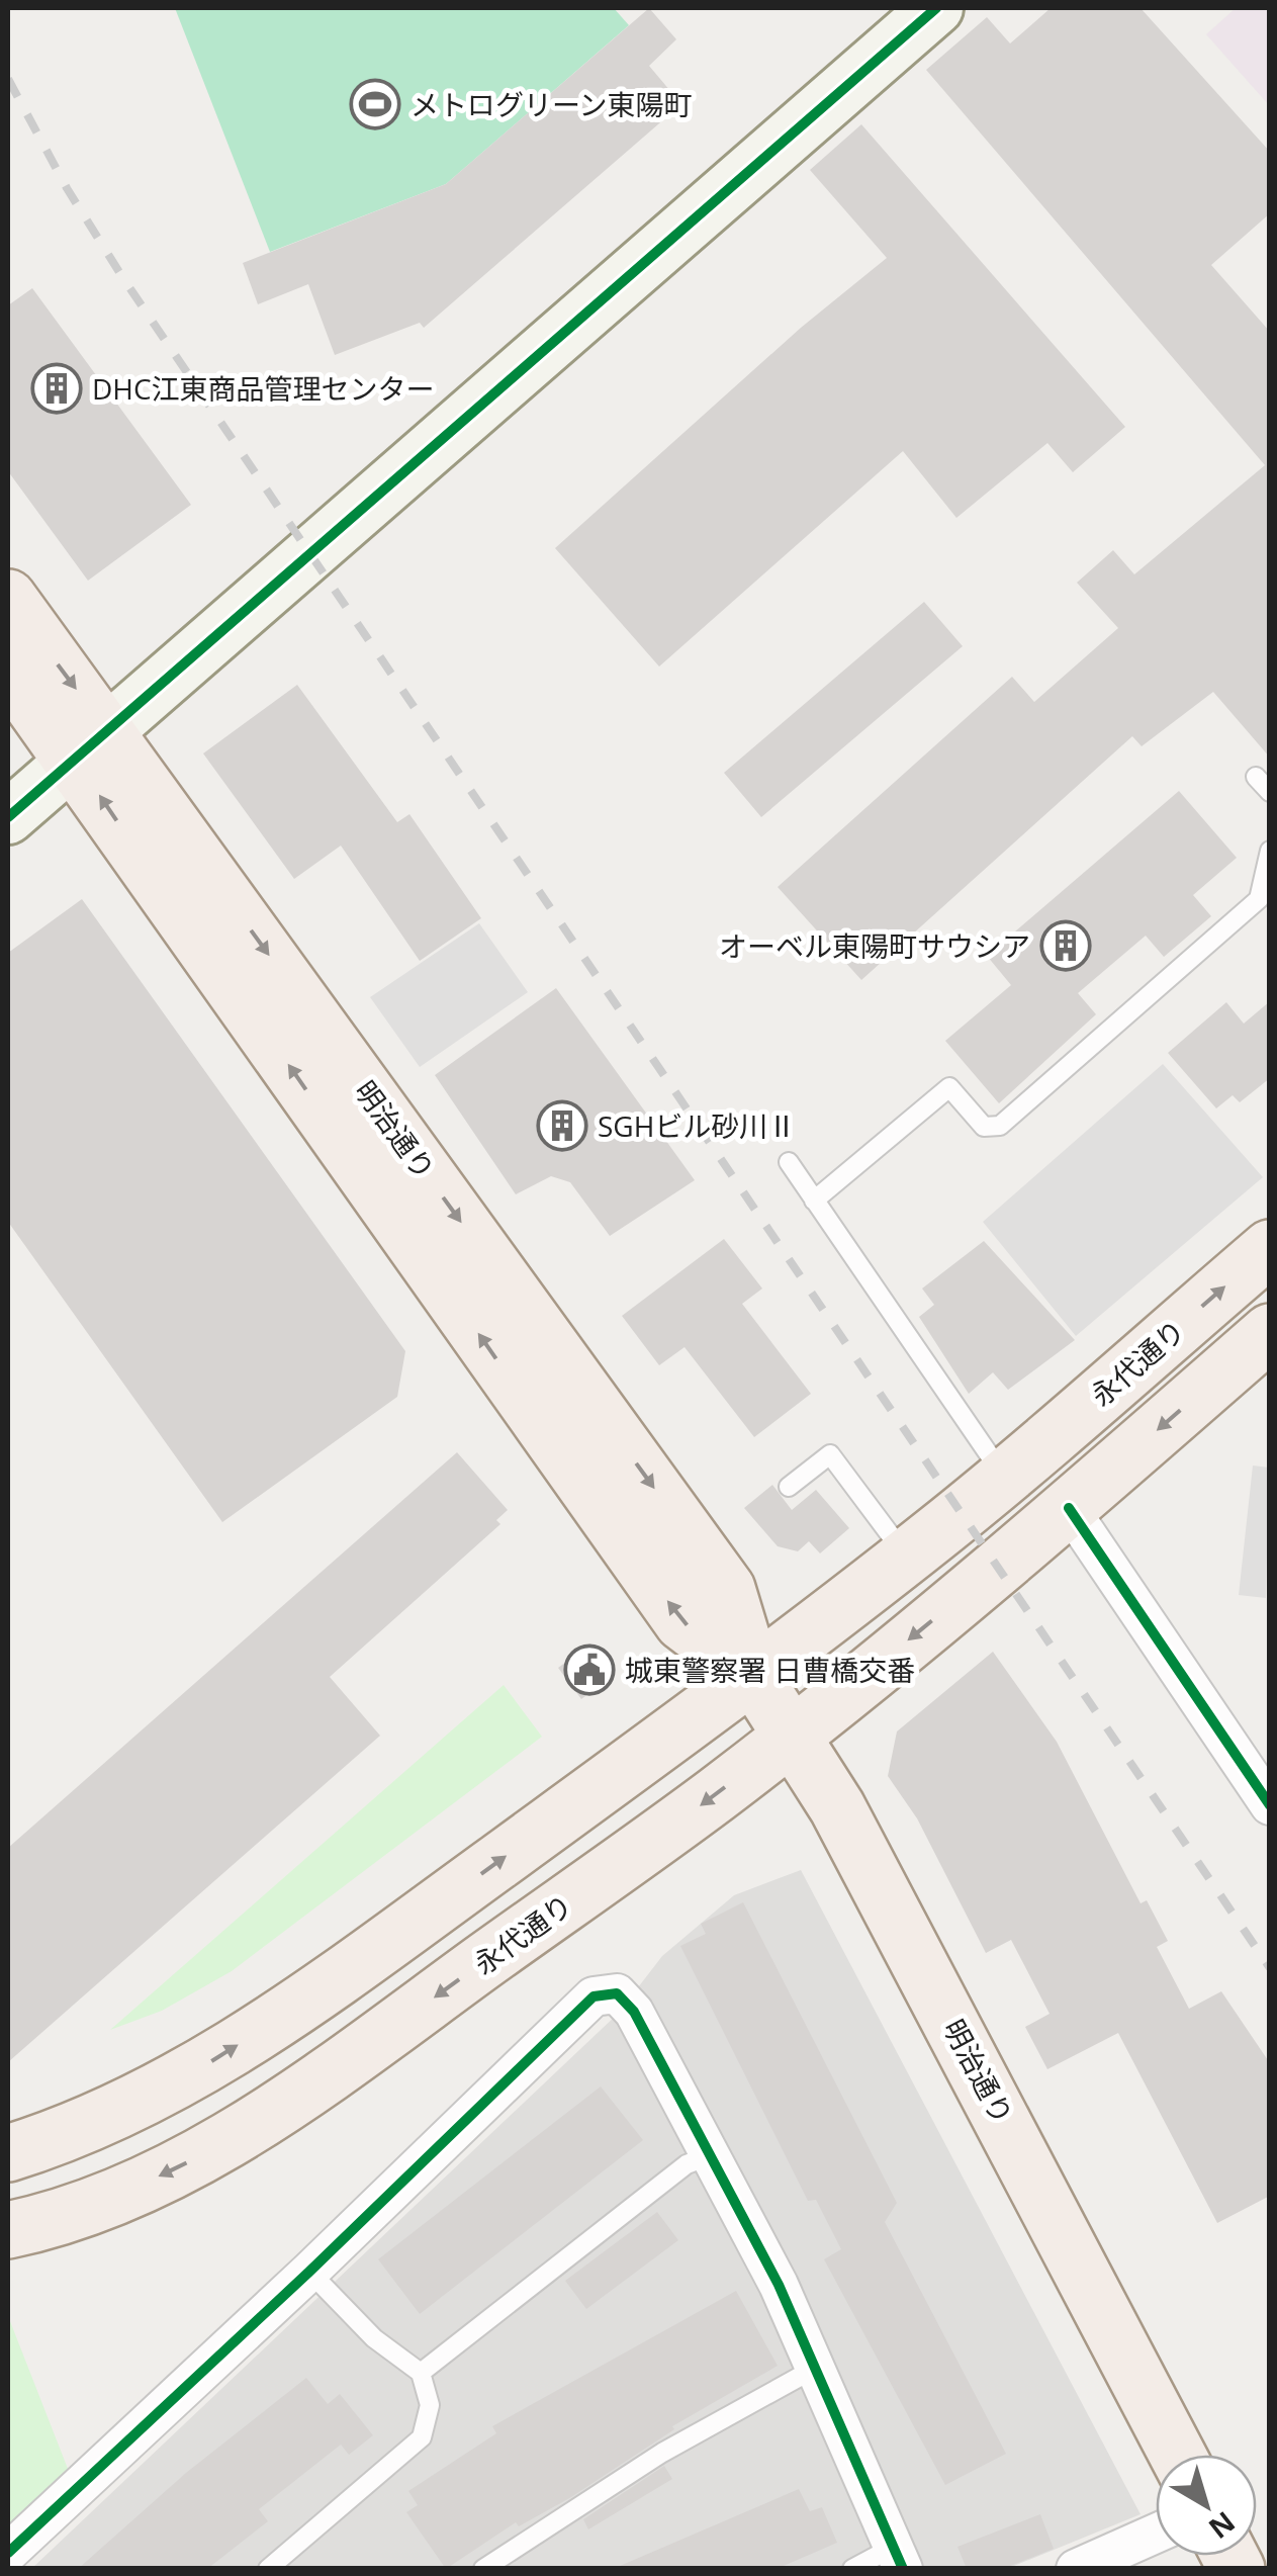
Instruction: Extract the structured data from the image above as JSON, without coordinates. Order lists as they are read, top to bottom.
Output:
{
  "streets": {
    "main road": ["明治通り", "永代通り"]
  },
  "crossings": [
    ["明治通り", "永代通り"]
  ],
  "places": {
    "sports": ["メトログリーン東陽町"],
    "building": ["DHC江東商品管理センター", "オーベル東陽町サウシア", "SGHビル砂川Ⅱ"],
    "public building": ["城東警察署 日曹橋交番"]
  },
  "north": "bottom right"
}
